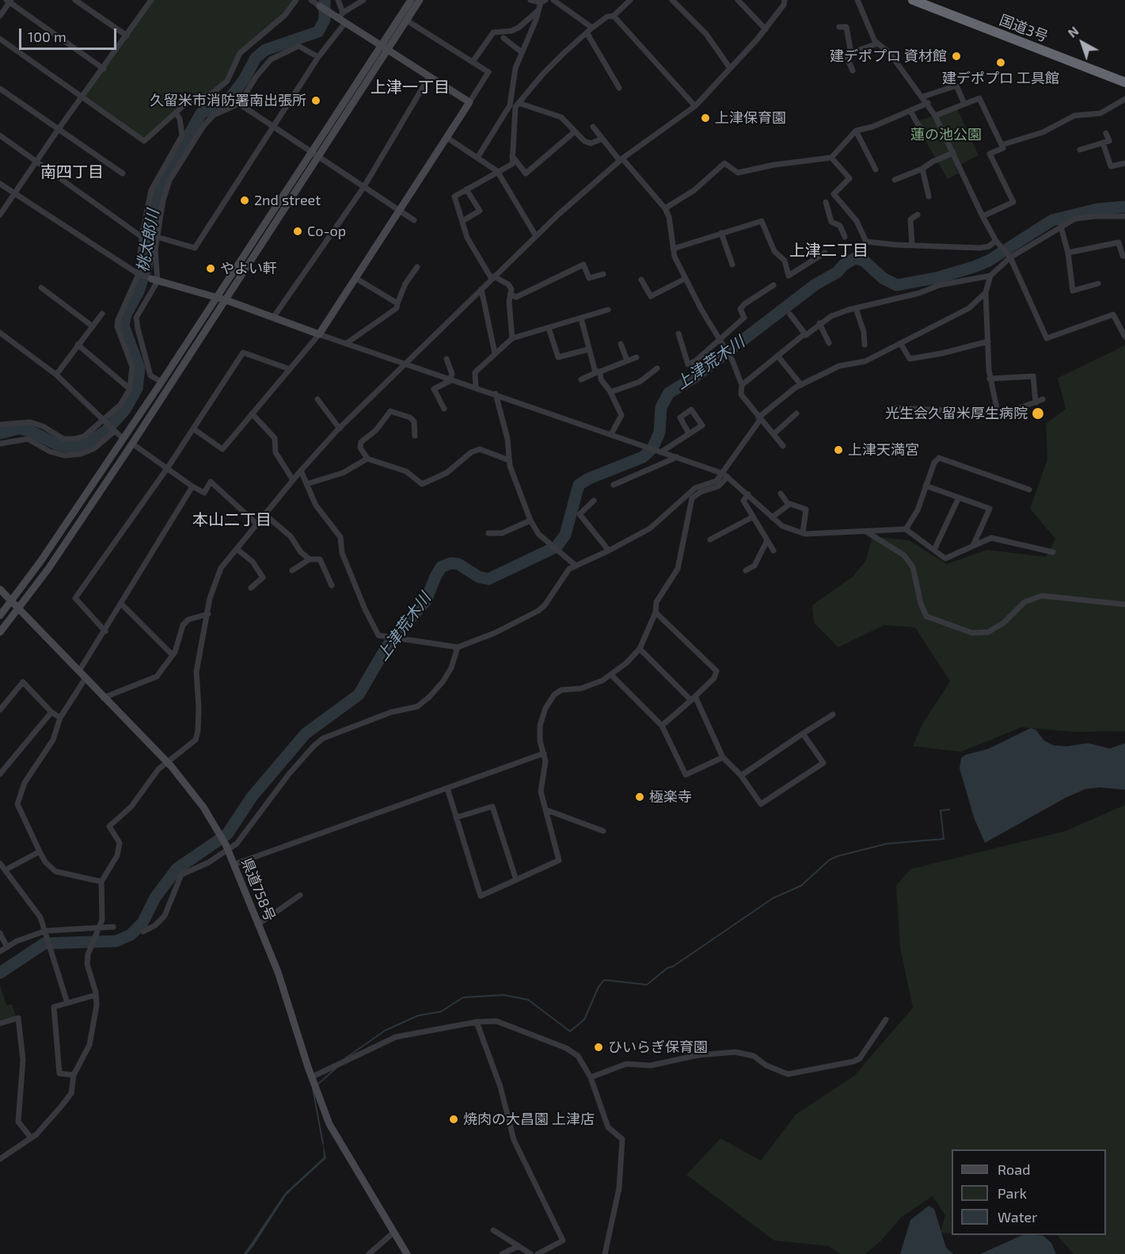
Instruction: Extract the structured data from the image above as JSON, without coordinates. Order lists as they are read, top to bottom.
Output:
{
  "streets": {
    "highway": ["国道3号"],
    "street": ["県道758号"]
  },
  "districts": [
    "上津一丁目",
    "南四丁目",
    "上津二丁目",
    "本山二丁目"
  ],
  "water": ["桃太郎川", "上津荒木川"],
  "parks": ["蓮の池公園"],
  "places": [
    "建デポプロ 資材館",
    "建デポプロ 工具館",
    "久留米市消防署南出張所",
    "上津保育園",
    "2nd street",
    "Co-op",
    "やよい軒",
    "光生会久留米厚生病院",
    "上津天満宮",
    "極楽寺",
    "ひいらぎ保育園",
    "焼肉の大昌園 上津店"
  ],
  "legend": ["Road", "Park", "Water"],
  "scale_bar": "100 m",
  "north": "top left"
}
